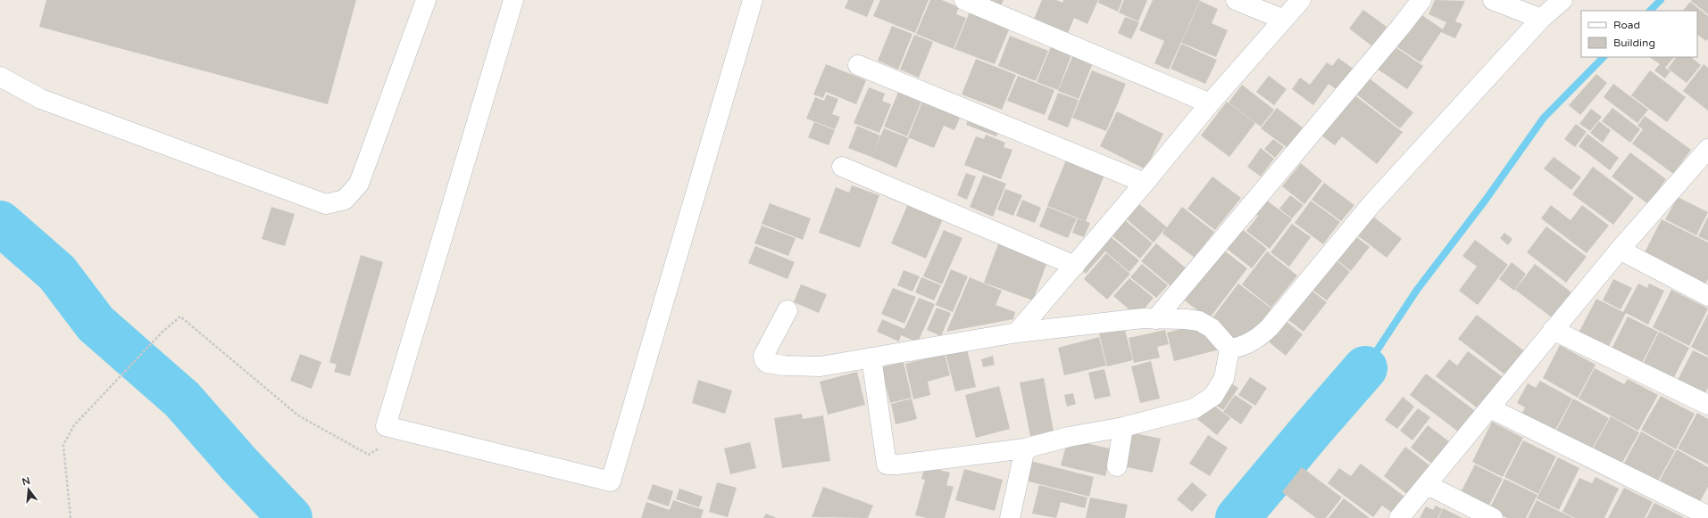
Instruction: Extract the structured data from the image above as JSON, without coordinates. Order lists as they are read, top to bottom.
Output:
{
  "legend": ["Road", "Building"],
  "north": "top"
}
